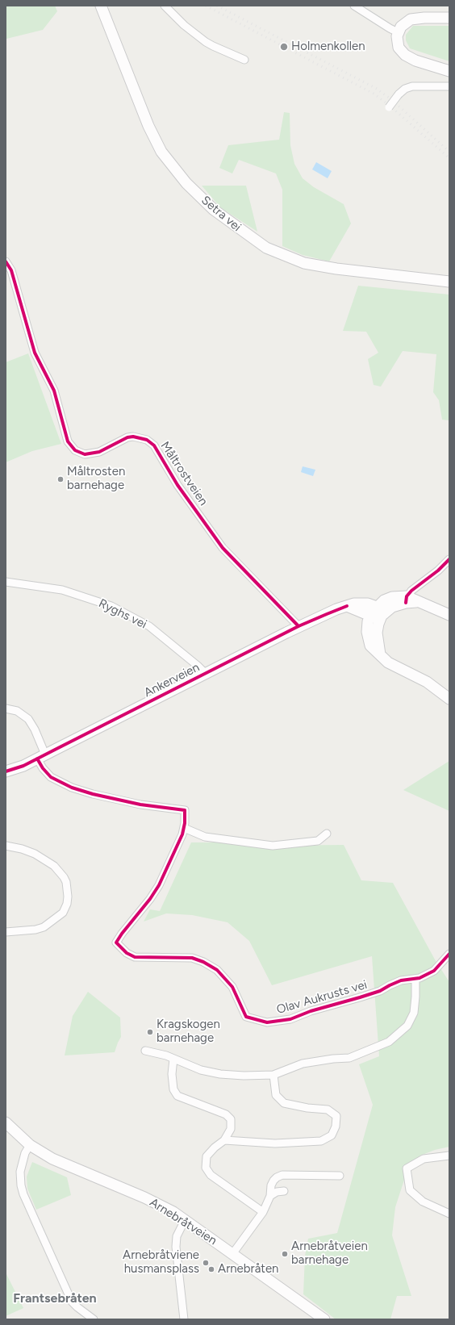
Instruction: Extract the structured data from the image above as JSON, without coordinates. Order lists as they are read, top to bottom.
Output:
{
  "streets": {
    "main road": ["Setra vei", "Ankerveien", "Arnebråtveien"],
    "street": ["Måltrostveien", "Ryghs vei", "Olav Aukrusts vei"]
  },
  "crossings": [
    ["Måltrostveien", "Ankerveien"],
    ["Ryghs vei", "Ankerveien"],
    ["Ankerveien", "Olav Aukrusts vei"]
  ],
  "districts": ["Frantsebråten"],
  "places": [
    "Holmenkollen",
    "Måltrosten barnehage",
    "Kragskogen barnehage",
    "Arnebråtveien barnehage",
    "Arnebråtviene husmansplass",
    "Arnebråten"
  ]
}
